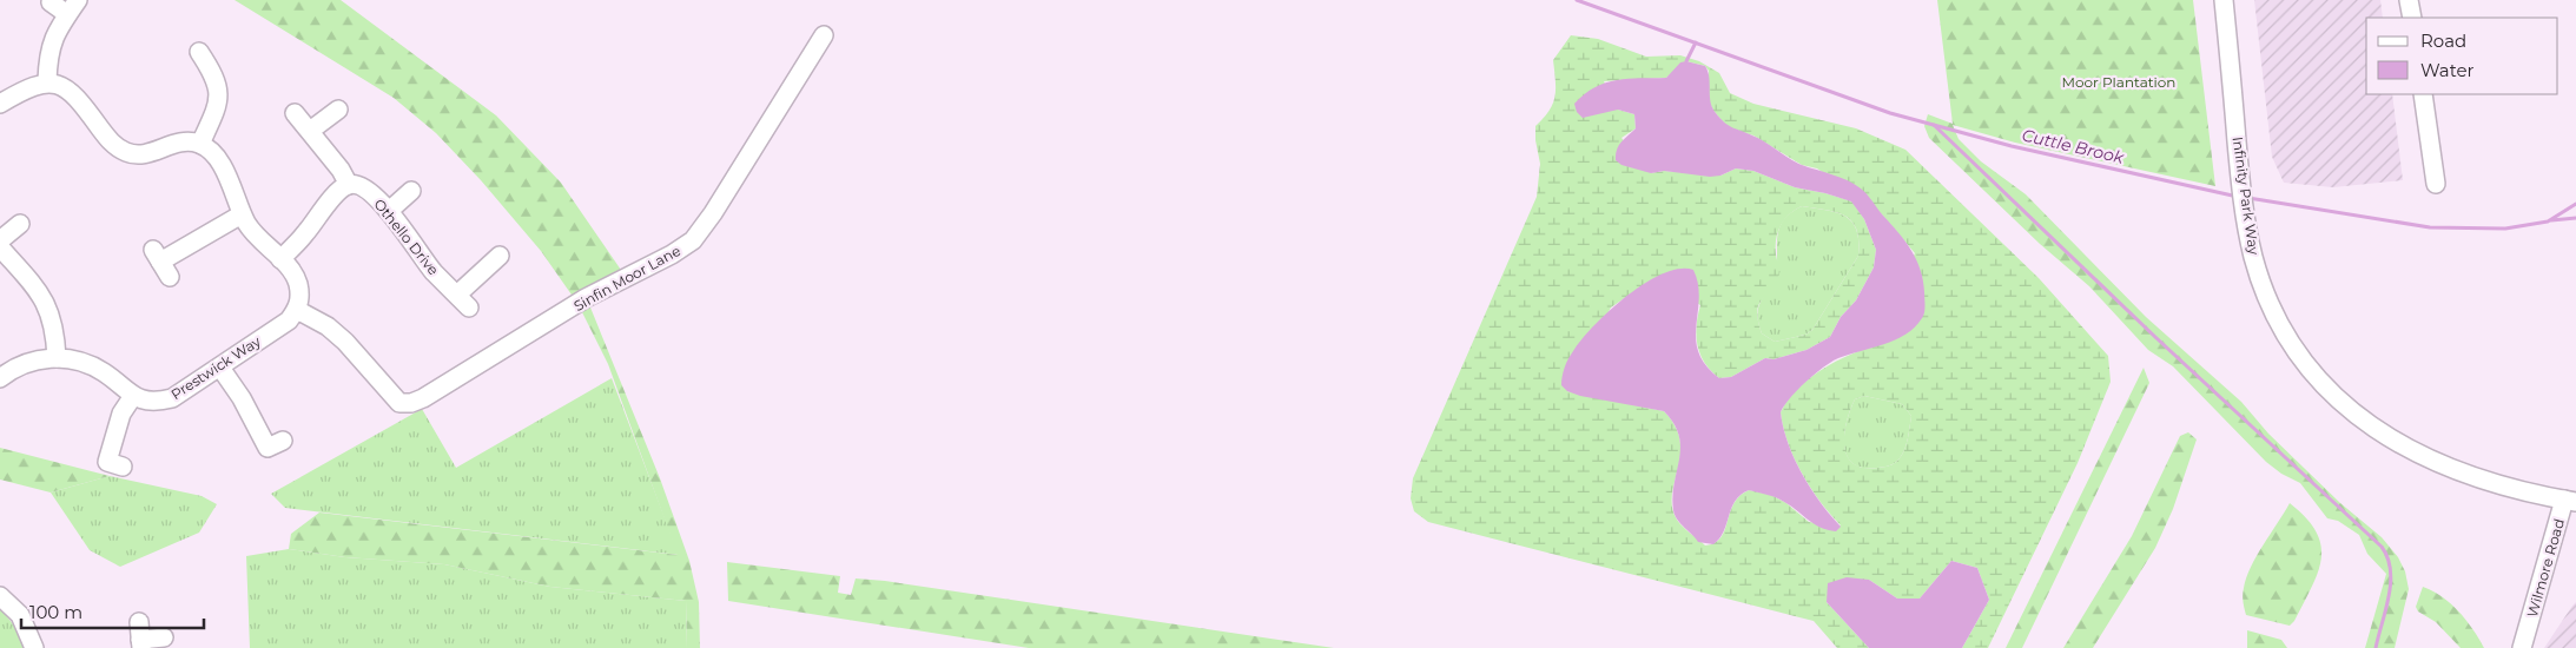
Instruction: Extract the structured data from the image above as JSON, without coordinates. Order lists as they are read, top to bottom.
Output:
{
  "streets": {
    "street": [
      "Infinity Park Way",
      "Othello Drive",
      "Sinfin Moor Lane",
      "Prestwick Way",
      "Wilmore Road"
    ]
  },
  "crossings": [
    ["Infinity Park Way", "Wilmore Road"],
    ["Sinfin Moor Lane", "Prestwick Way"]
  ],
  "water": ["Cuttle Brook"],
  "parks": ["Moor Plantation"],
  "legend": ["Road", "Water"],
  "scale_bar": "100 m"
}
